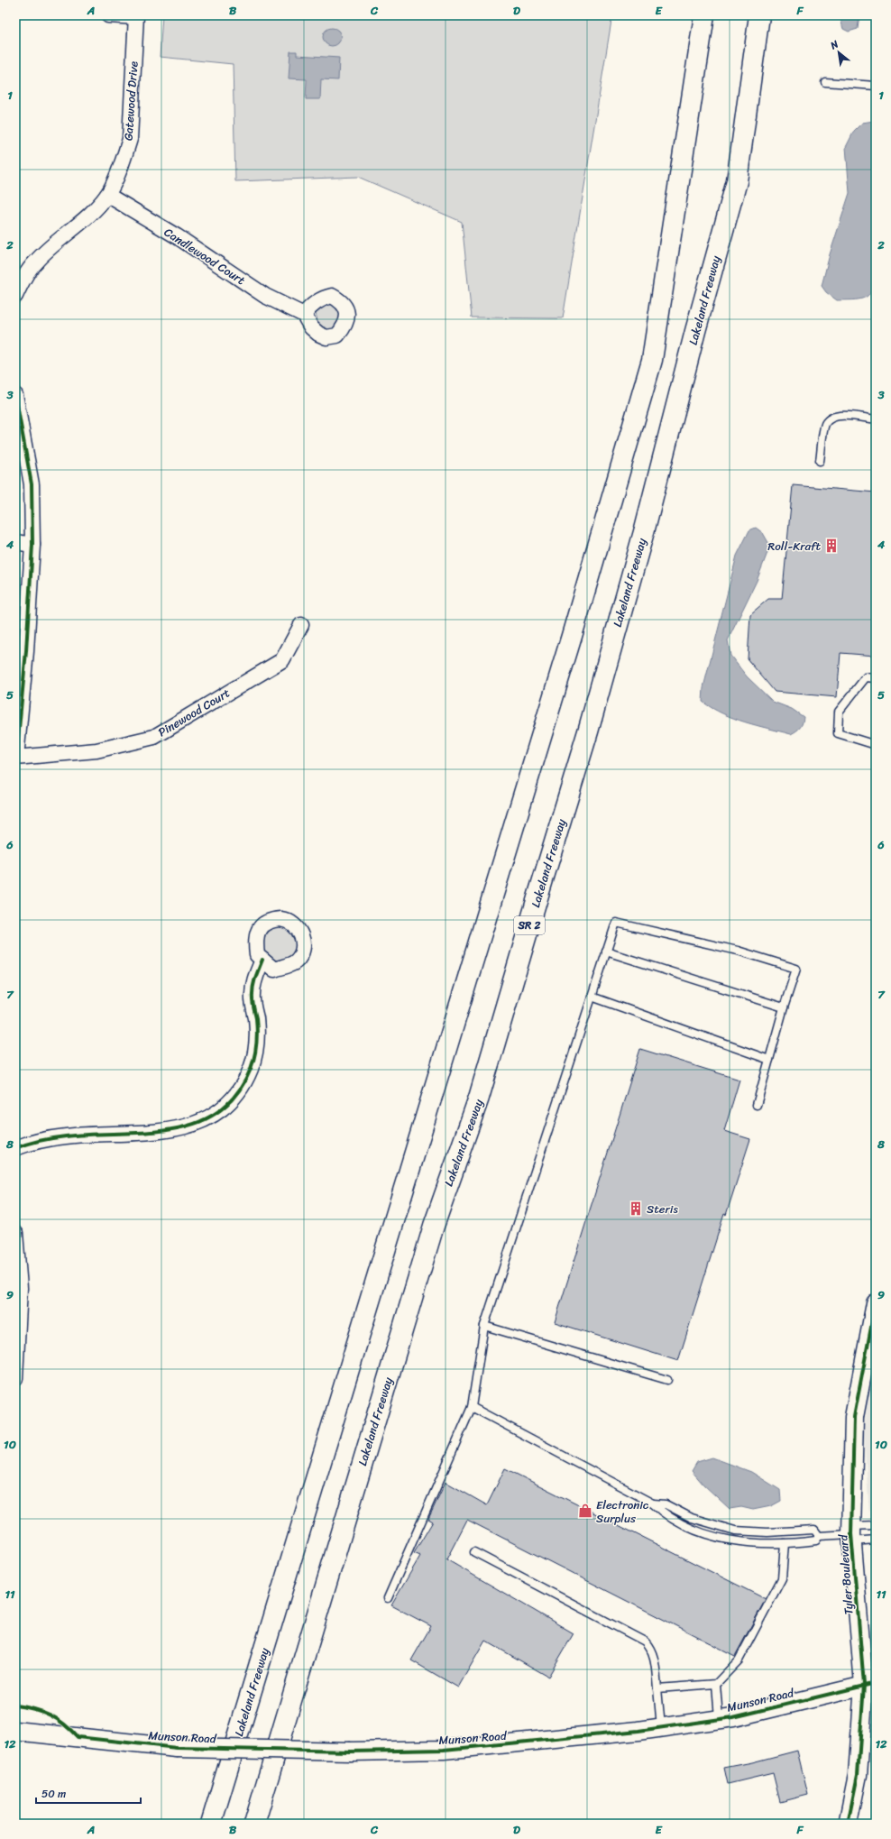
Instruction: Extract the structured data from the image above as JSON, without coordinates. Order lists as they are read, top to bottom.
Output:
{
  "streets": {
    "highway": ["Lakeland Freeway", "SR 2"],
    "street": [
      "Gatewood Drive",
      "Candlewood Court",
      "Pinewood Court",
      "Tyler Boulevard",
      "Munson Road"
    ]
  },
  "crossings": [
    ["Gatewood Drive", "Candlewood Court"],
    ["Tyler Boulevard", "Munson Road"]
  ],
  "places": {
    "building": ["Roll-Kraft", "Steris"],
    "shop": ["Electronic Surplus"]
  },
  "scale_bar": "50 m",
  "north": "top left",
  "grid": {
    "columns": [
      "A",
      "B",
      "C",
      "D",
      "E",
      "F"
    ],
    "rows": [
      "1",
      "2",
      "3",
      "4",
      "5",
      "6",
      "7",
      "8",
      "9",
      "10",
      "11",
      "12"
    ]
  }
}
